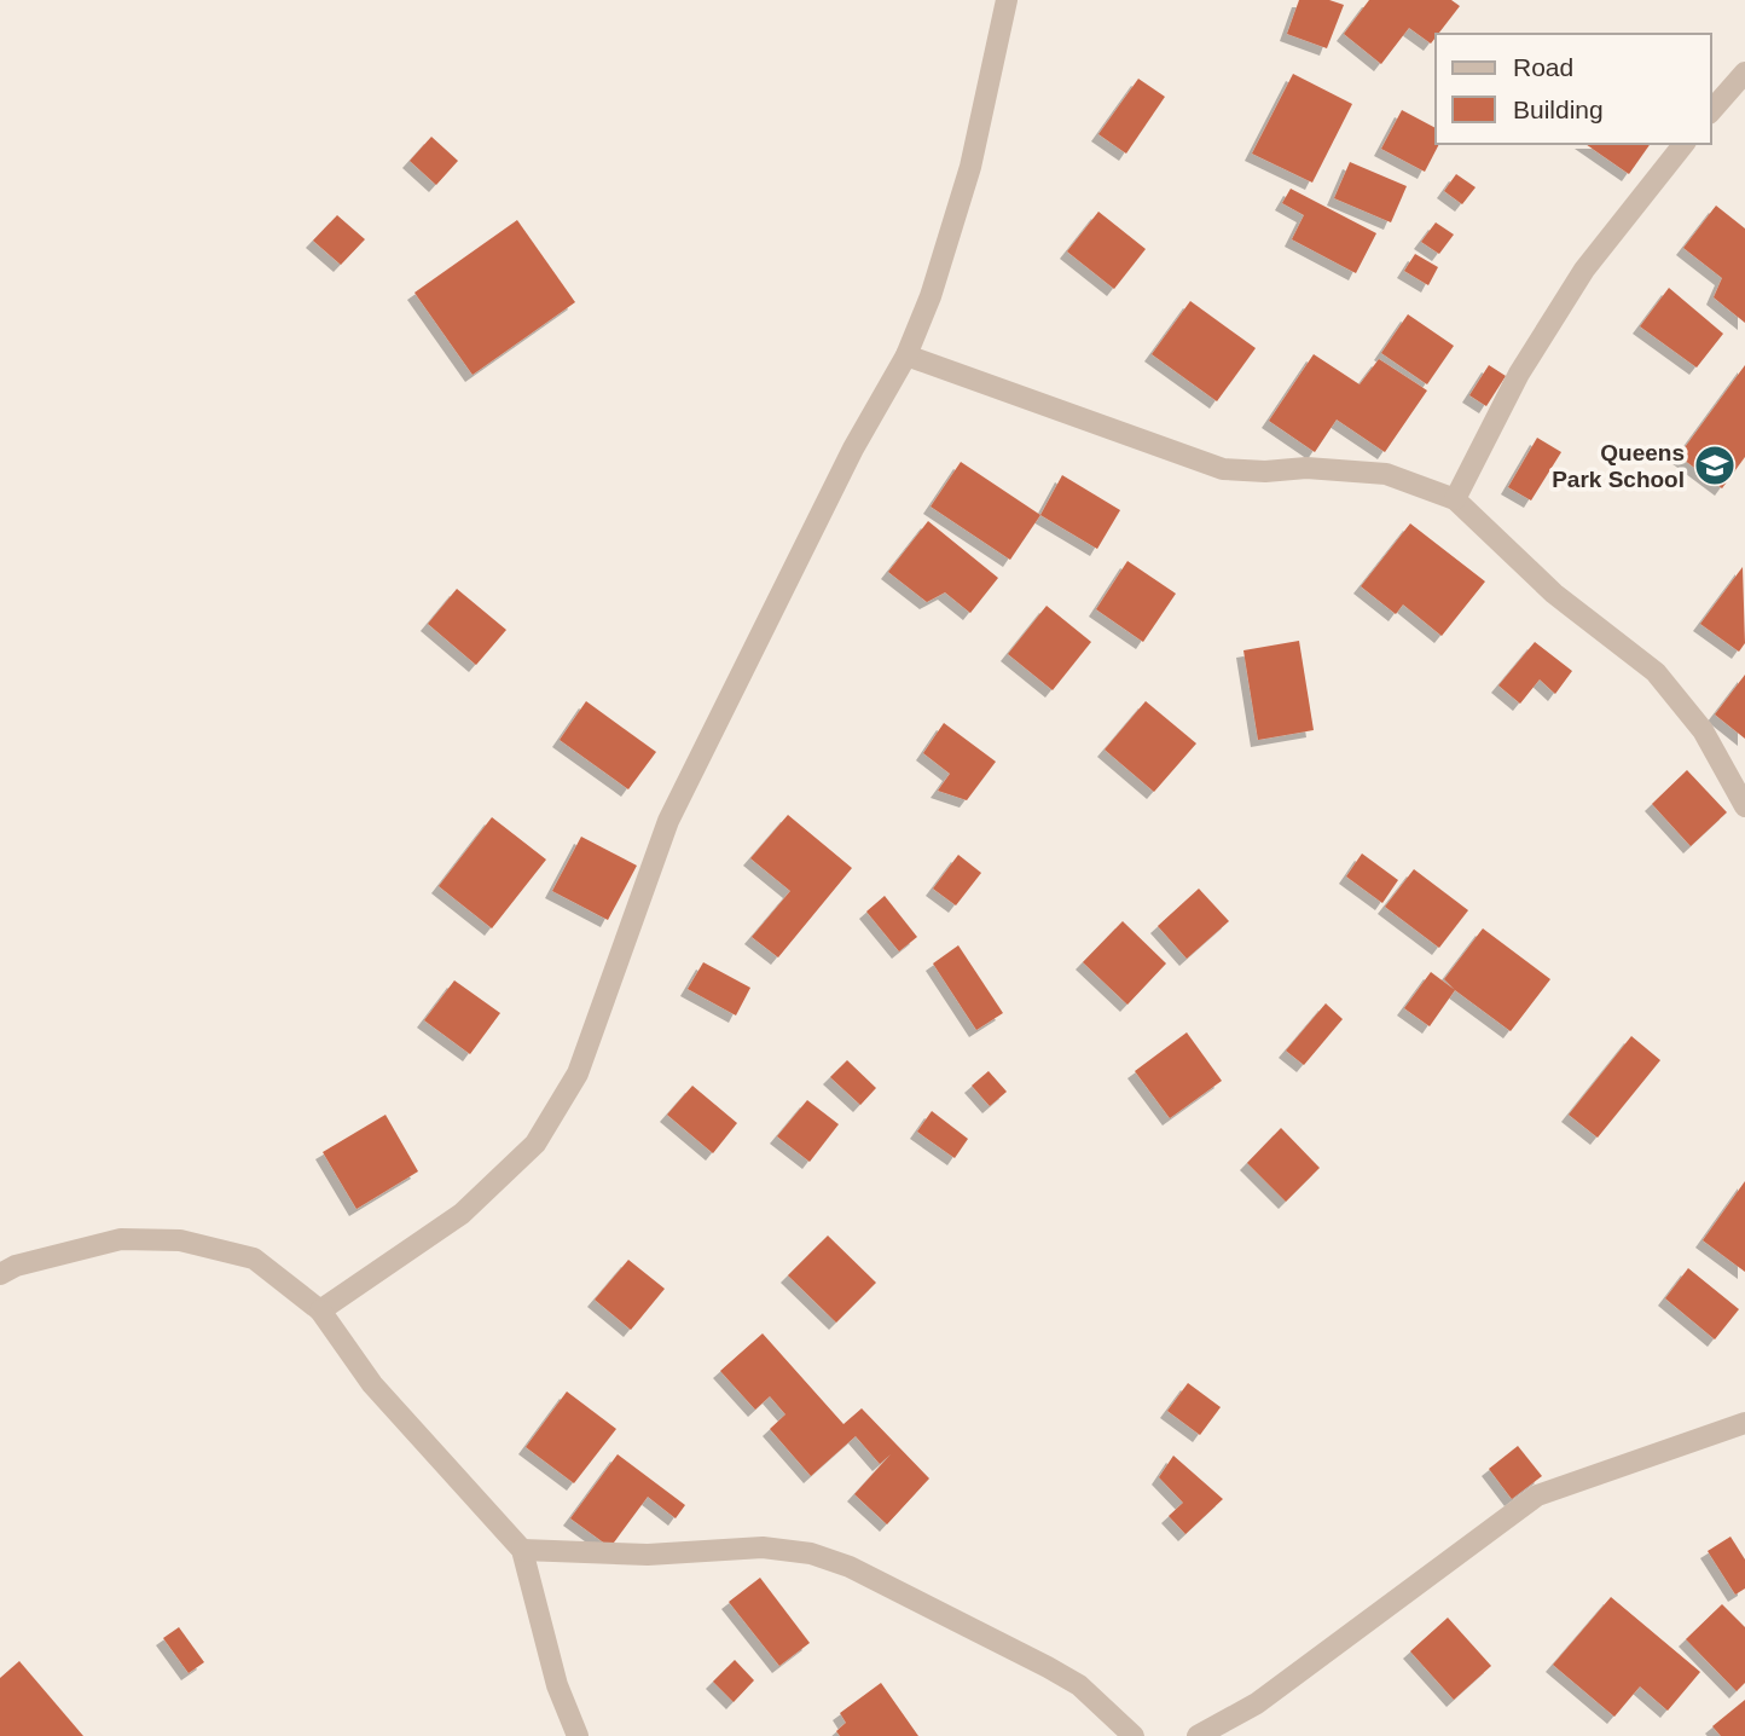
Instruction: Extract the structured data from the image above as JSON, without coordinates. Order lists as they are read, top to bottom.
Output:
{
  "places": {
    "school or university": ["Queens Park School"]
  },
  "legend": ["Road", "Building"]
}
